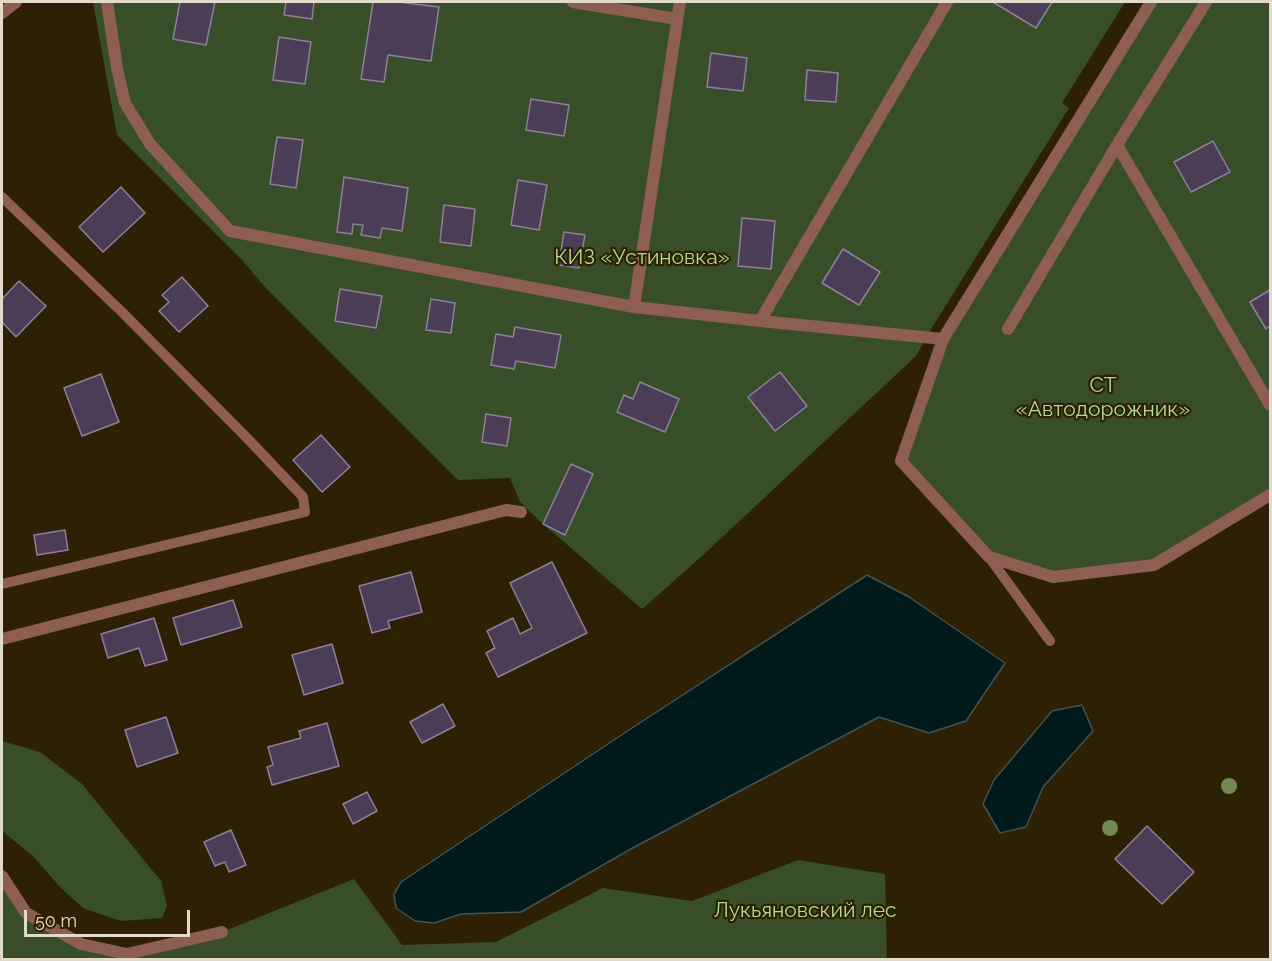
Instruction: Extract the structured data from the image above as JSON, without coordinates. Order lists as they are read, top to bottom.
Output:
{
  "parks": ["КИЗ «Устиновка»", "СТ «Автодорожник»", "Лукьяновский лес"],
  "scale_bar": "50 m"
}
